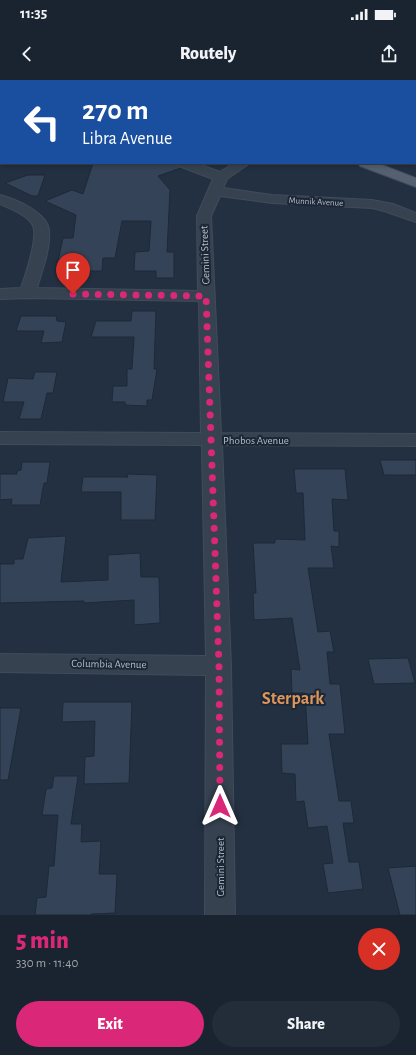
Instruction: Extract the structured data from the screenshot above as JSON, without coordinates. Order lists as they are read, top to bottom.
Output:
{
  "streets": {
    "street": [
      "Munnik Avenue",
      "Gemini Street",
      "Phobos Avenue",
      "Columbia Avenue"
    ]
  },
  "crossings": [
    ["Munnik Avenue", "Gemini Street"],
    ["Gemini Street", "Phobos Avenue"],
    ["Gemini Street", "Columbia Avenue"]
  ],
  "districts": ["Sterpark"],
  "page": {
    "status": "11:35",
    "header": "Routely",
    "turn": ["270 m", "Libra Avenue"],
    "heading": ["5 min", "330 m · 11:40"],
    "buttons": ["Exit", "Share"]
  }
}
